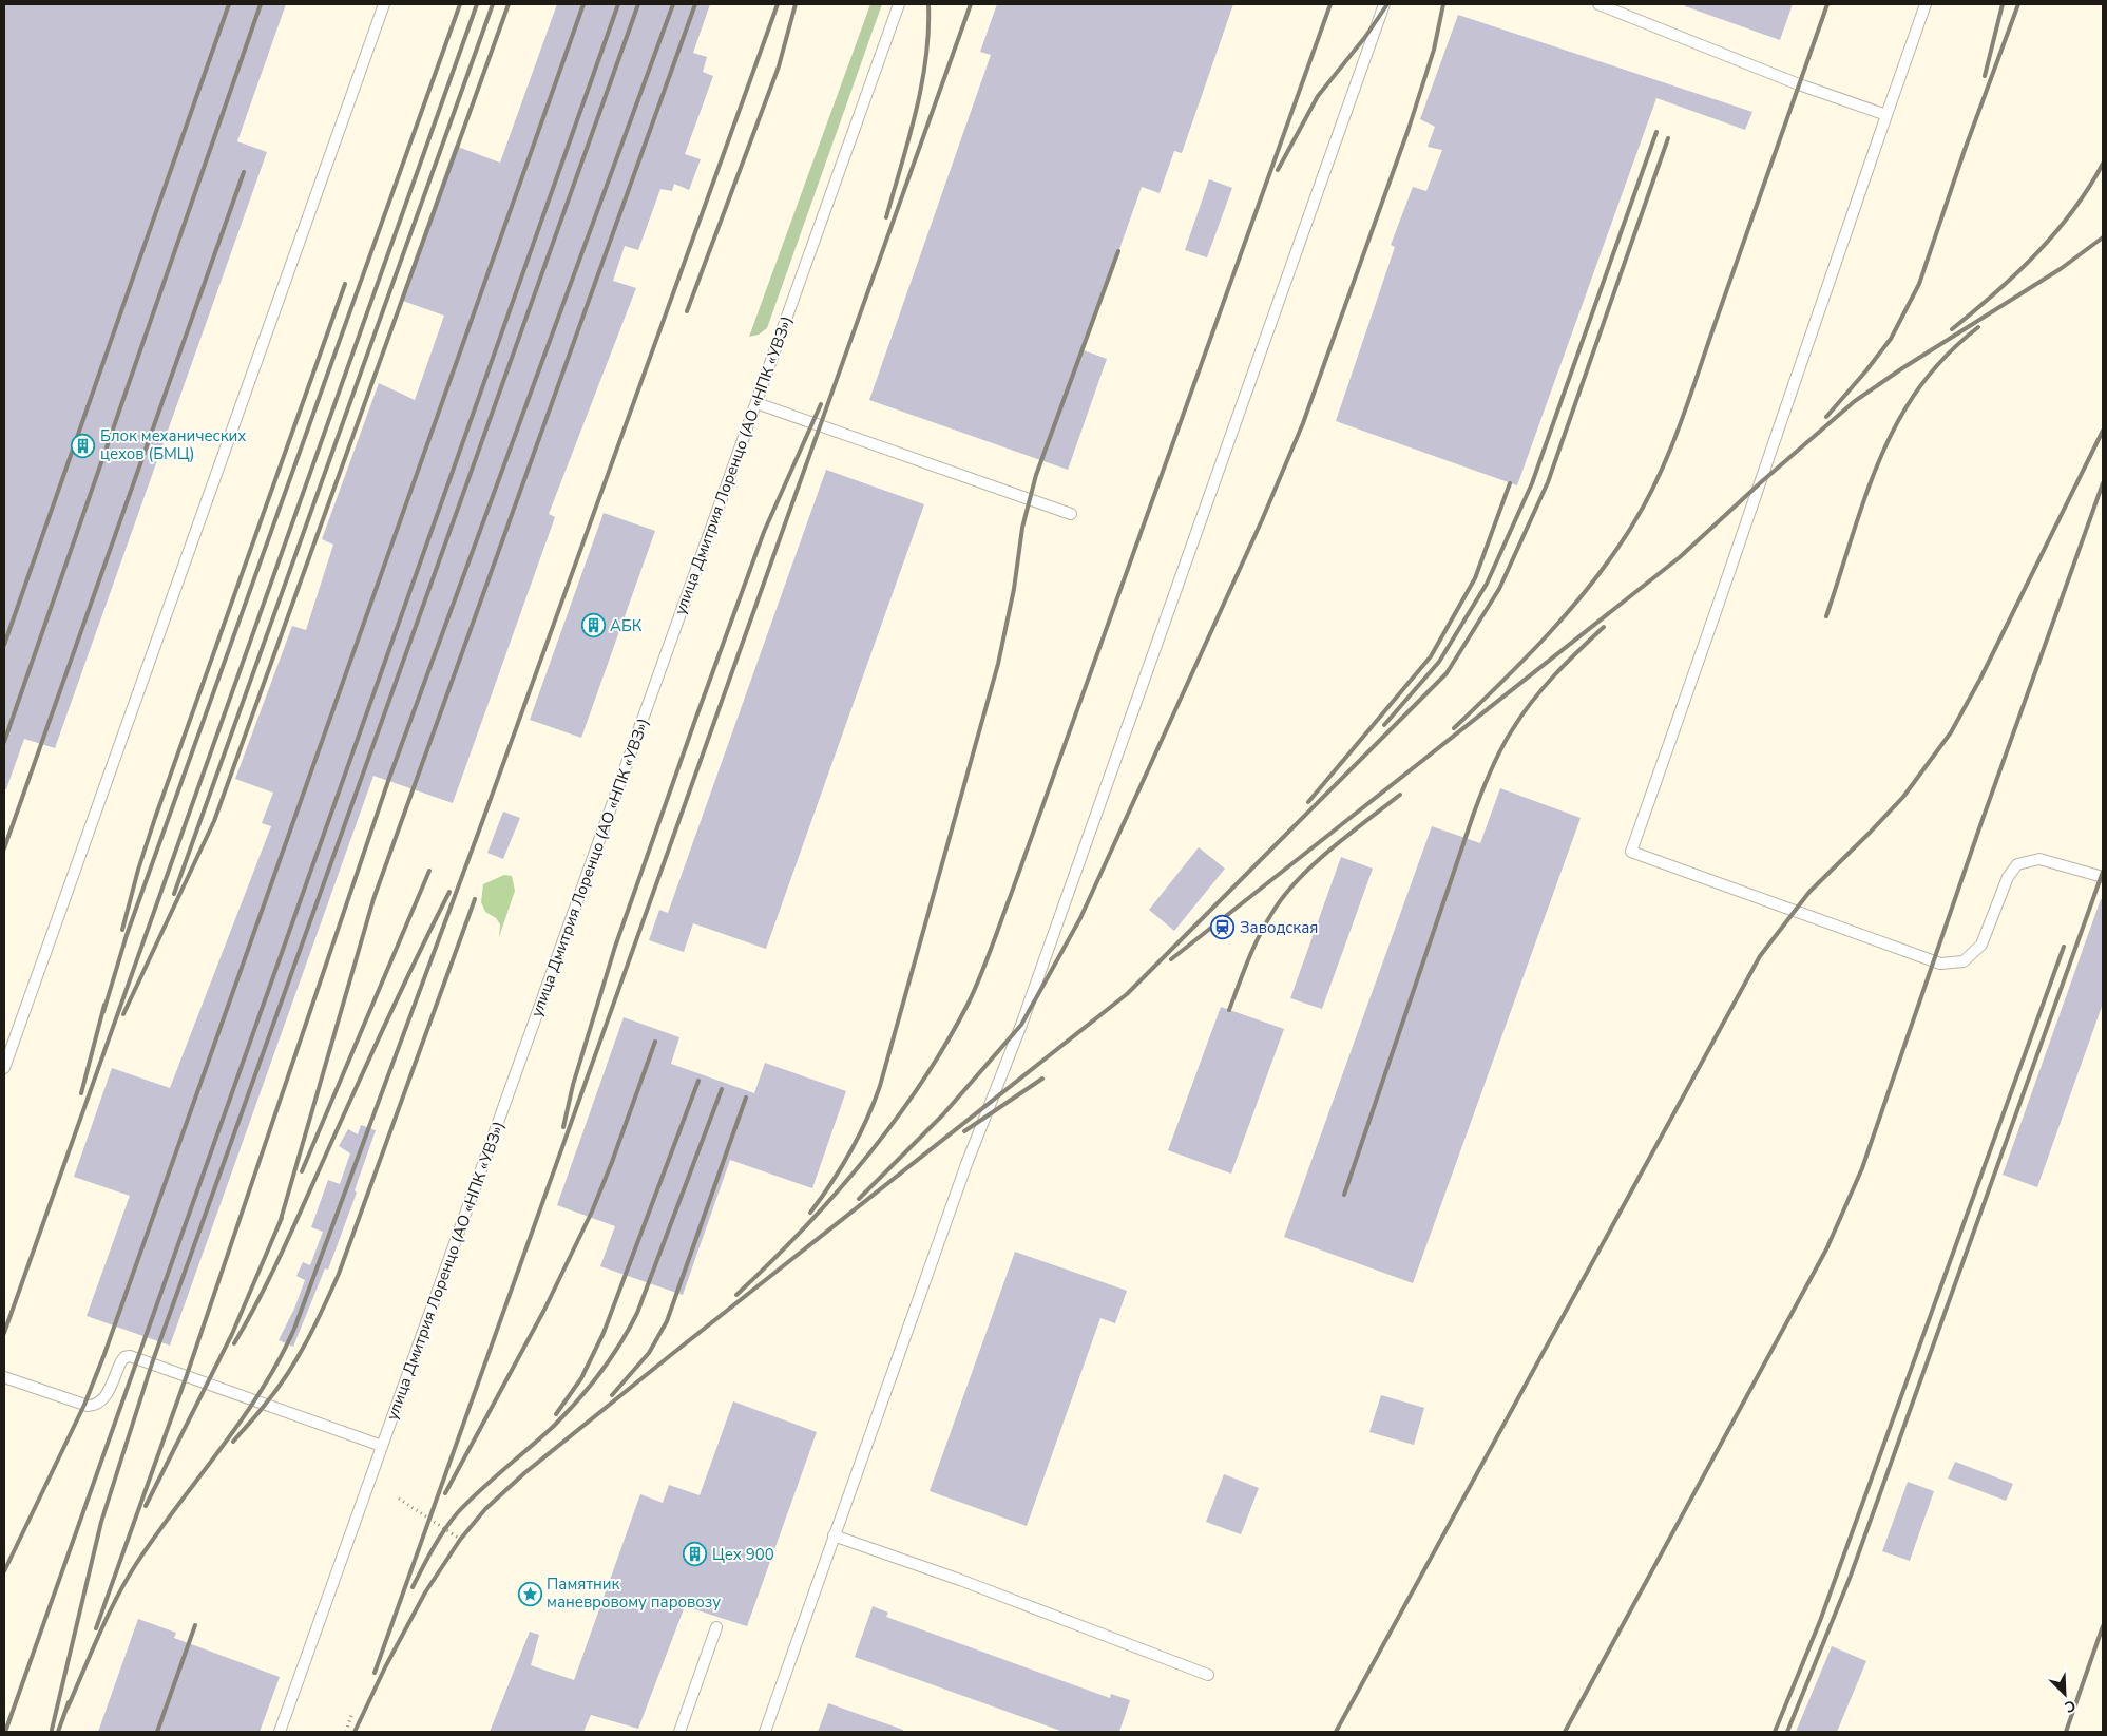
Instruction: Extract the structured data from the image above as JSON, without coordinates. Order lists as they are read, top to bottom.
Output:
{
  "streets": {
    "lane": ["улица Дмитрия Лоренцо (АО «НПК «УВЗ»)"]
  },
  "places": {
    "building": ["Блок механических цехов (БМЦ)", "АБК", "Цех 900"],
    "station": ["Заводская"],
    "place": ["Памятник маневровому паровозу"]
  },
  "north": "bottom right"
}
